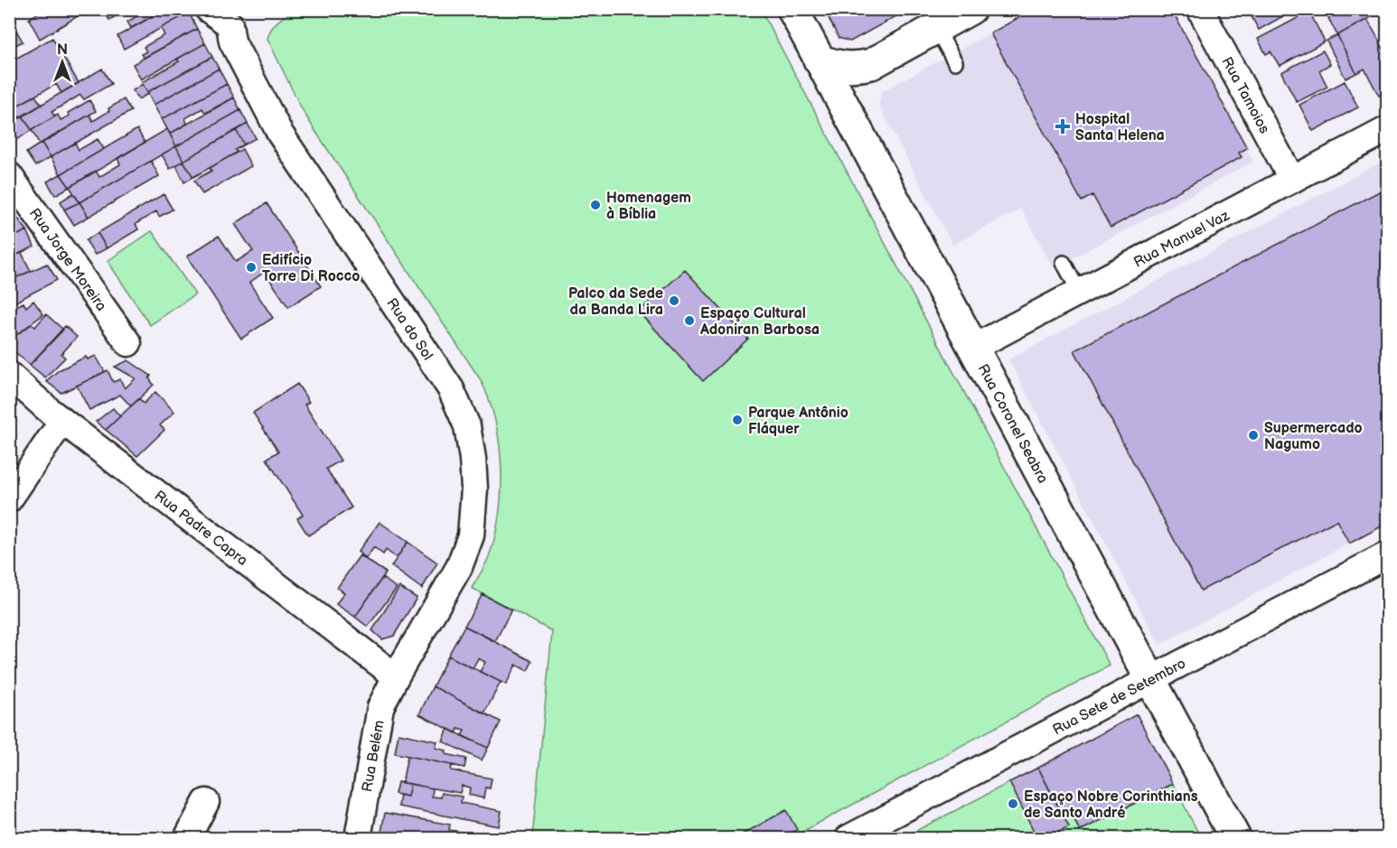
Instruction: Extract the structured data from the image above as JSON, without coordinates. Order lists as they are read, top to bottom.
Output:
{
  "streets": {
    "main road": ["Rua Coronel Seabra"],
    "street": [
      "Rua Tamoios",
      "Rua Manuel Vaz",
      "Rua Jorge Moreira",
      "Rua do Sol",
      "Rua Padre Capra",
      "Rua Sete de Setembro",
      "Rua Belém"
    ]
  },
  "crossings": [
    ["Rua Tamoios", "Rua Manuel Vaz"],
    ["Rua Manuel Vaz", "Rua Coronel Seabra"],
    ["Rua do Sol", "Rua Padre Capra"],
    ["Rua do Sol", "Rua Belém"],
    ["Rua Coronel Seabra", "Rua Sete de Setembro"],
    ["Rua Padre Capra", "Rua Belém"]
  ],
  "places": {
    "health": ["Hospital Santa Helena"],
    "other": [
      "Homenagem à Bíblia",
      "Edifício Torre Di Rocco",
      "Palco da Sede da Banda Lira",
      "Espaço Cultural Adoniran Barbosa",
      "Parque Antônio Fláquer",
      "Supermercado Nagumo",
      "Espaço Nobre Corinthians de Santo André"
    ]
  },
  "north": "top"
}
